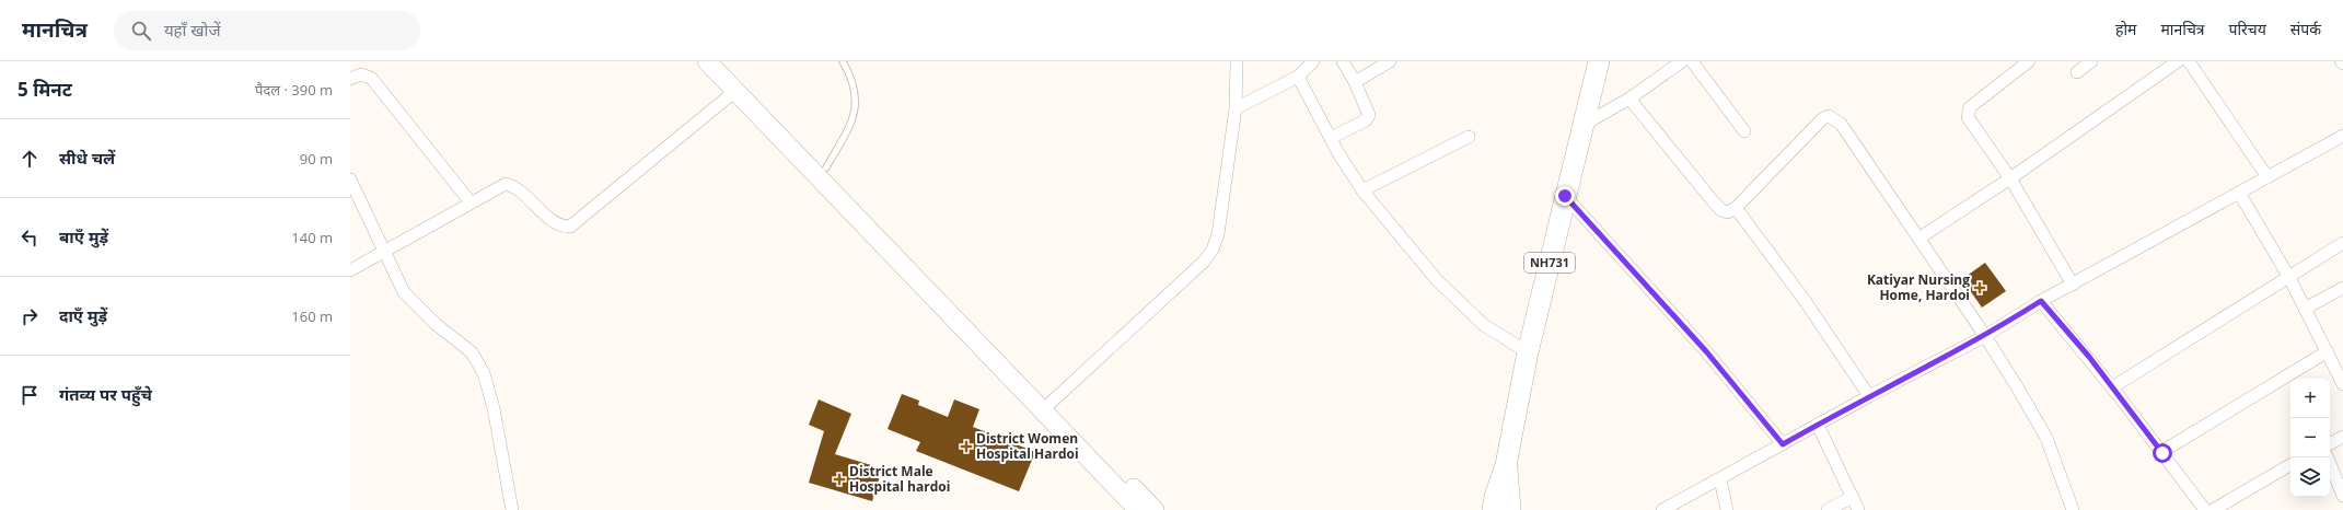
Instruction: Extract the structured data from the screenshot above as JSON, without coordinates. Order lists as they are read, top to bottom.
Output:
{
  "streets": {
    "highway": ["NH731"]
  },
  "places": {
    "health": ["Katiyar Nursing Home, Hardoi", "District Women Hospital Hardoi", "District Male Hospital hardoi"]
  },
  "page": {
    "header": "मानचित्र",
    "search": "यहाँ खोजें",
    "nav": [
      "होम",
      "मानचित्र",
      "परिचय",
      "संपर्क"
    ],
    "heading": ["5 मिनट", "पैदल · 390 m"],
    "list": [
      ["सीधे चलें", "90 m"],
      ["बाएँ मुड़ें", "140 m"],
      ["दाएँ मुड़ें", "160 m"],
      "गंतव्य पर पहुँचे"
    ],
    "map_buttons": ["+", "−"]
  }
}
